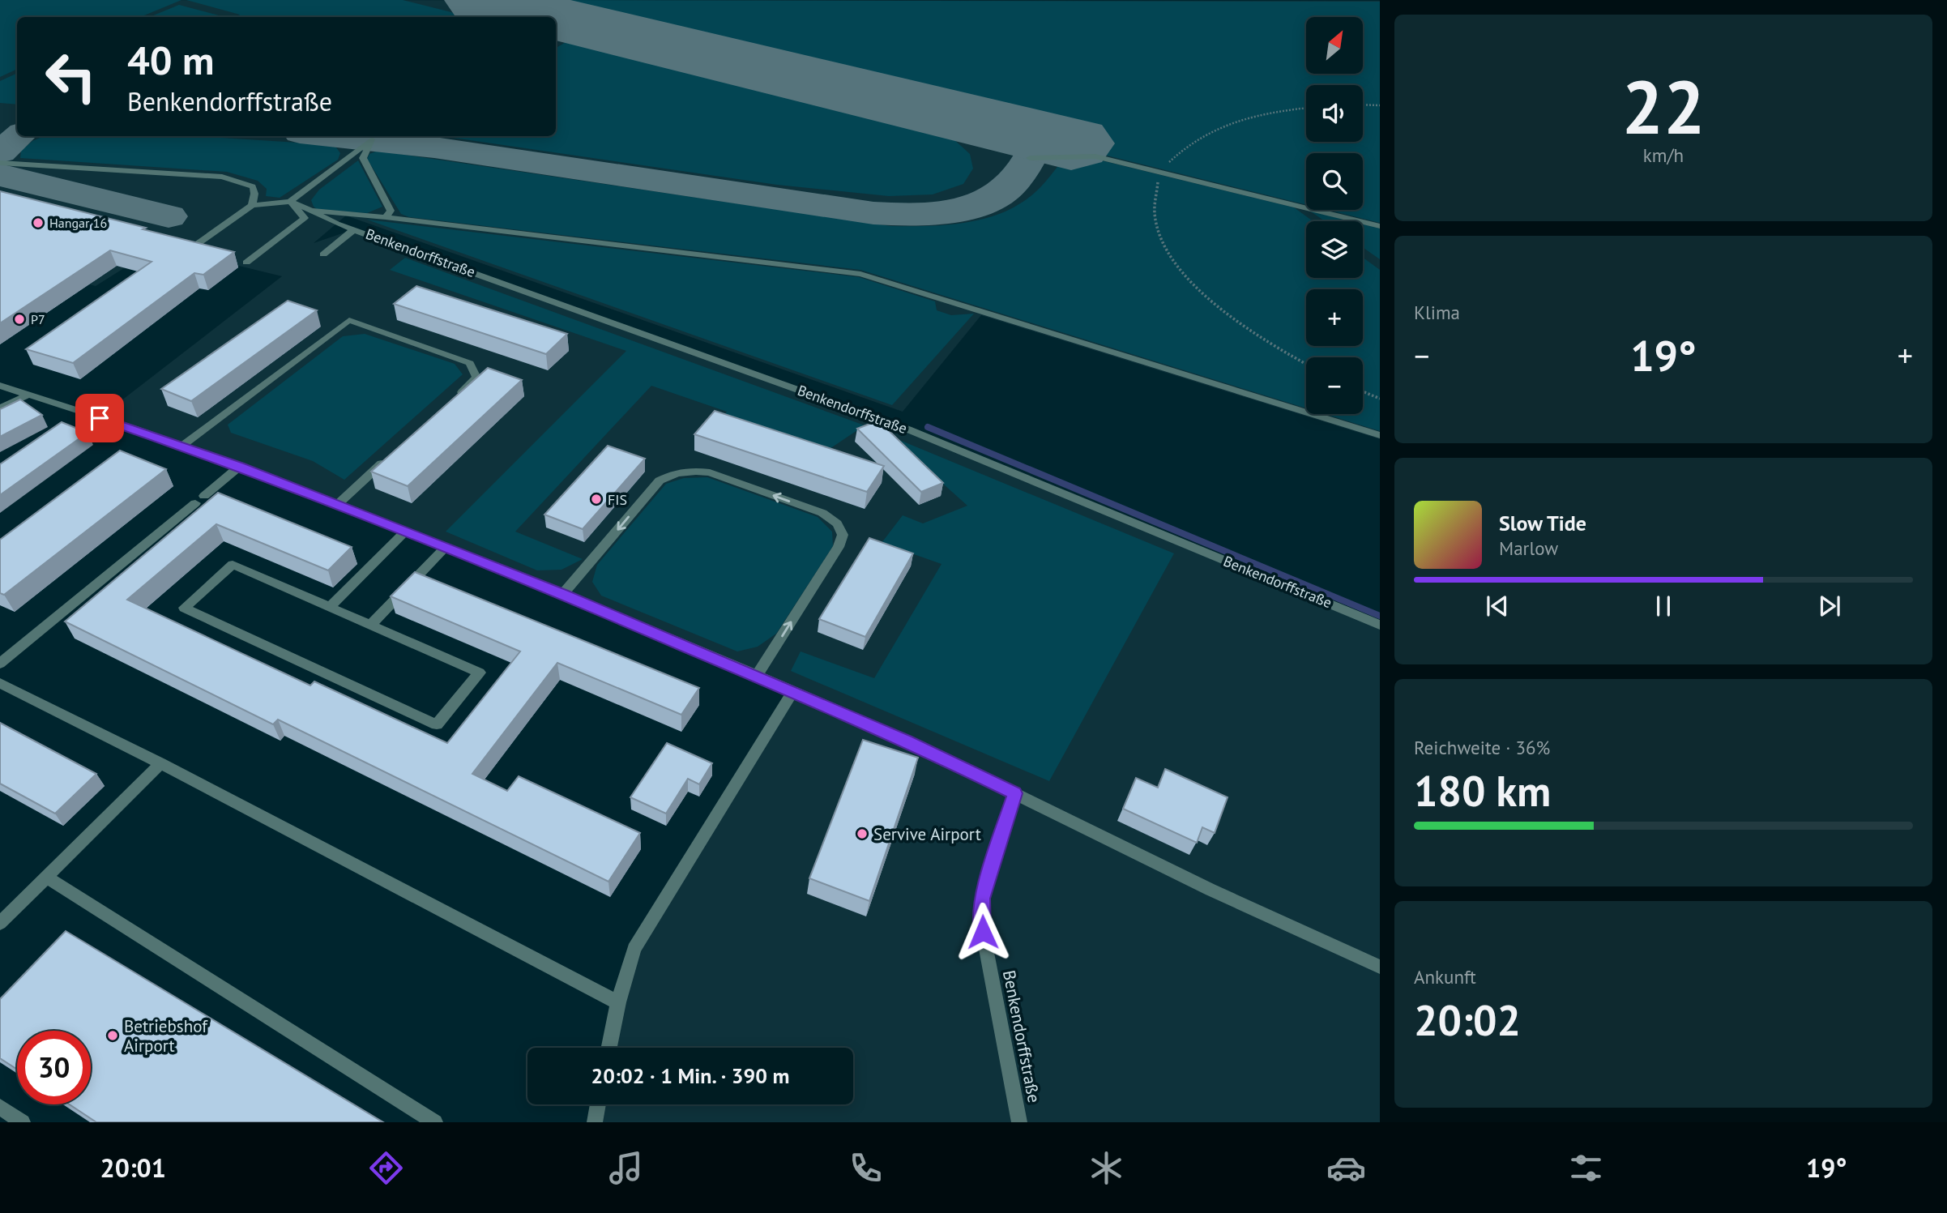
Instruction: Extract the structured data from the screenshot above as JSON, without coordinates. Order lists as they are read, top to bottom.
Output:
{
  "streets": {
    "street": ["Benkendorffstraße"]
  },
  "places": [
    "Hangar 16",
    "P7",
    "FIS",
    "Servive Airport",
    "Betriebshof Airport"
  ],
  "north": "top right",
  "page": {
    "tile": [
      ["22", "km/h"],
      "Klima",
      ["Reichweite · 36%", "180 km"],
      ["Ankunft", "20:02"]
    ],
    "map_buttons": ["+", "−"],
    "turn": ["40 m", "Benkendorffstraße"],
    "heat": ["−", "19°", "+"],
    "song": ["Slow Tide", "Marlow"],
    "limit": "30",
    "trip": "20:02 · 1 Min. · 390 m",
    "tabs": ["20:01", "19°"]
  }
}
